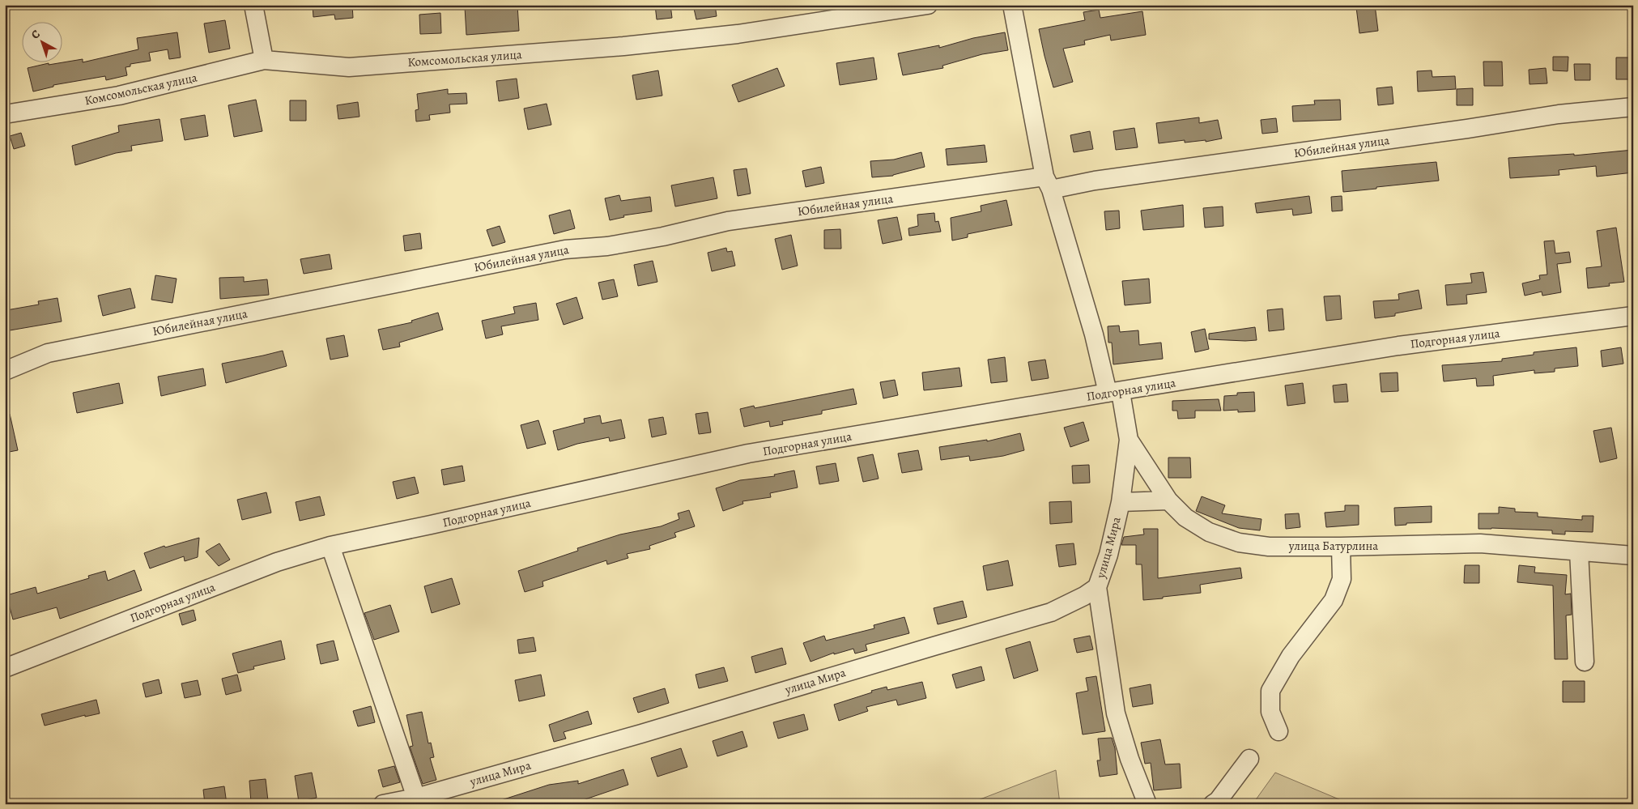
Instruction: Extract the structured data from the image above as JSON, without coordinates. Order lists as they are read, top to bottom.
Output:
{
  "streets": {
    "street": [
      "Комсомольская улица",
      "Юбилейная улица",
      "Подгорная улица",
      "улица Батурлина",
      "улица Мира"
    ]
  },
  "crossings": [
    ["Юбилейная улица", "улица Батурлина"],
    ["Подгорная улица", "улица Батурлина"],
    ["улица Батурлина", "улица Мира"]
  ],
  "north": "top left"
}
